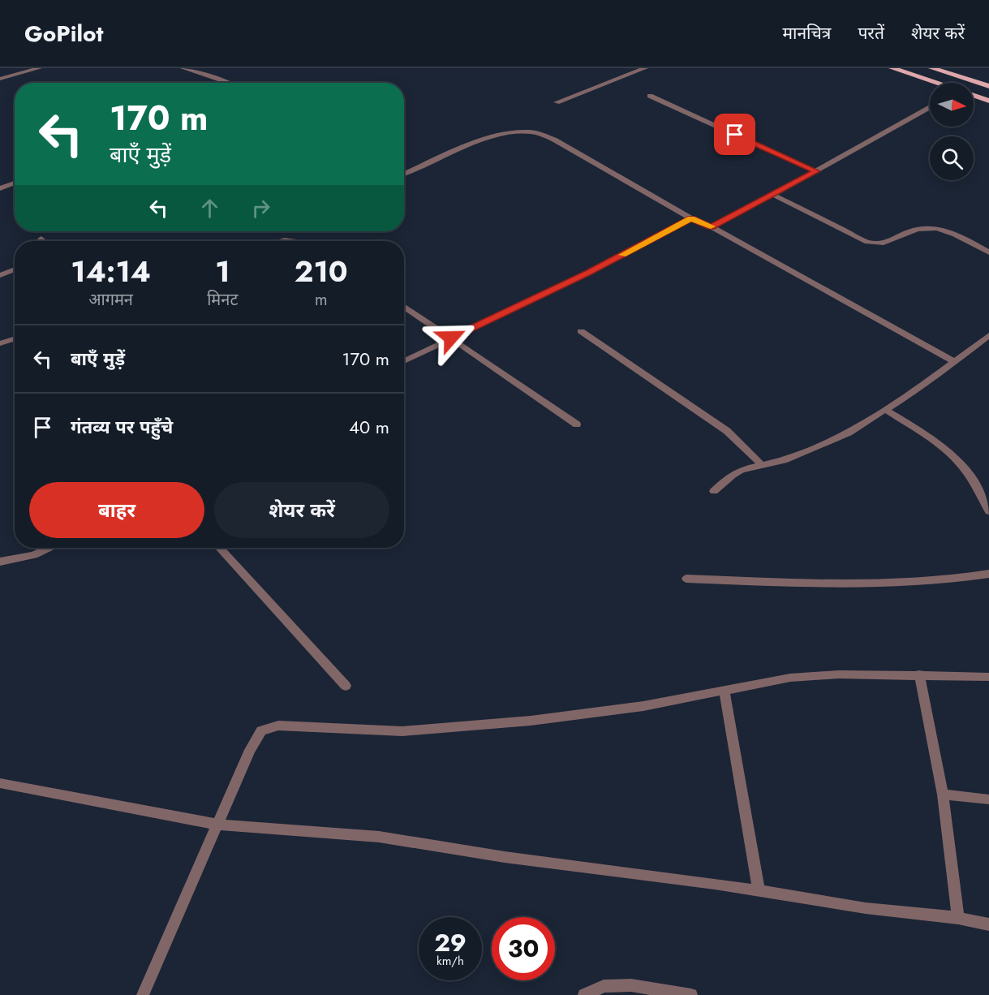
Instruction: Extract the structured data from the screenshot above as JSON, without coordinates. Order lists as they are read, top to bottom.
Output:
{
  "north": "right",
  "page": {
    "header": "GoPilot",
    "nav": ["मानचित्र", "परतें", "शेयर करें"],
    "turn": ["170 m", "बाएँ मुड़ें"],
    "eta": [
      "14:14",
      "आगमन",
      "1",
      "मिनट",
      "210",
      "m"
    ],
    "list": [
      {
        "name": "बाएँ मुड़ें",
        "value": "170 m"
      },
      {
        "name": "गंतव्य पर पहुँचे",
        "value": "40 m"
      }
    ],
    "buttons": ["बाहर", "शेयर करें"],
    "speed": "29 km/h",
    "limit": "30"
  }
}
